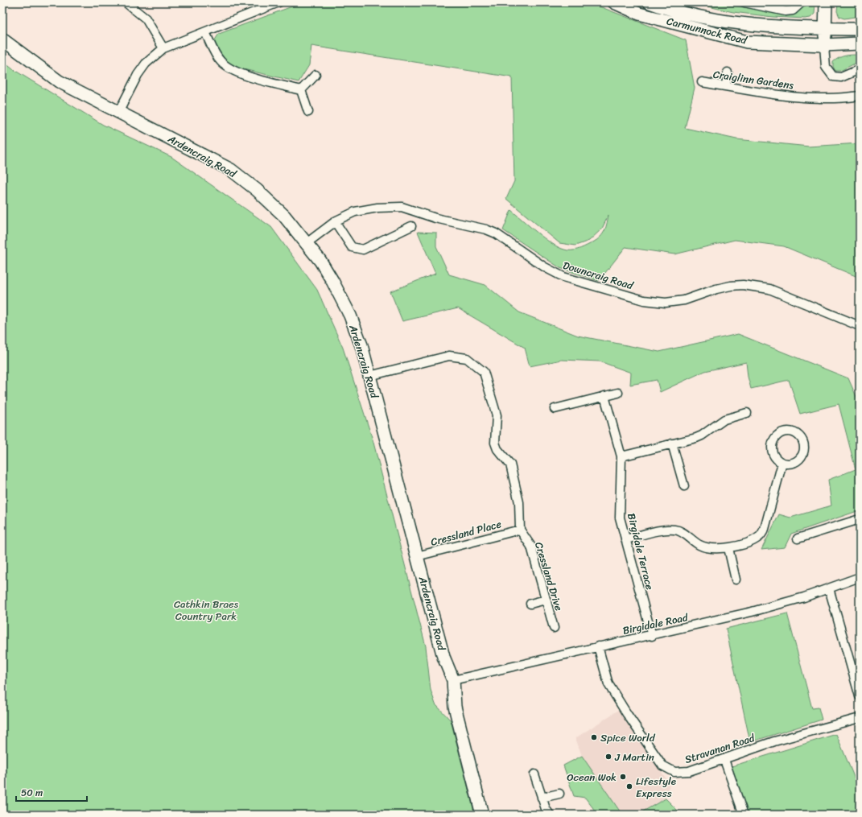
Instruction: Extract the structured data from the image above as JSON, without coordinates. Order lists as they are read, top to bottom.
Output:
{
  "streets": {
    "street": [
      "Carmunnock Road",
      "Craiglinn Gardens",
      "Ardencraig Road",
      "Downcraig Road",
      "Cressland Place",
      "Birgidale Terrace",
      "Cressland Drive",
      "Birgidale Road",
      "Stravanan Road"
    ]
  },
  "crossings": [
    ["Ardencraig Road", "Downcraig Road"],
    ["Ardencraig Road", "Cressland Place"],
    ["Ardencraig Road", "Birgidale Road"],
    ["Cressland Place", "Cressland Drive"],
    ["Birgidale Terrace", "Birgidale Road"],
    ["Birgidale Road", "Stravanan Road"]
  ],
  "parks": ["Cathkin Braes Country Park"],
  "places": [
    "Spice World",
    "J Martin",
    "Ocean Wok",
    "Lifestyle Express"
  ],
  "scale_bar": "50 m"
}
